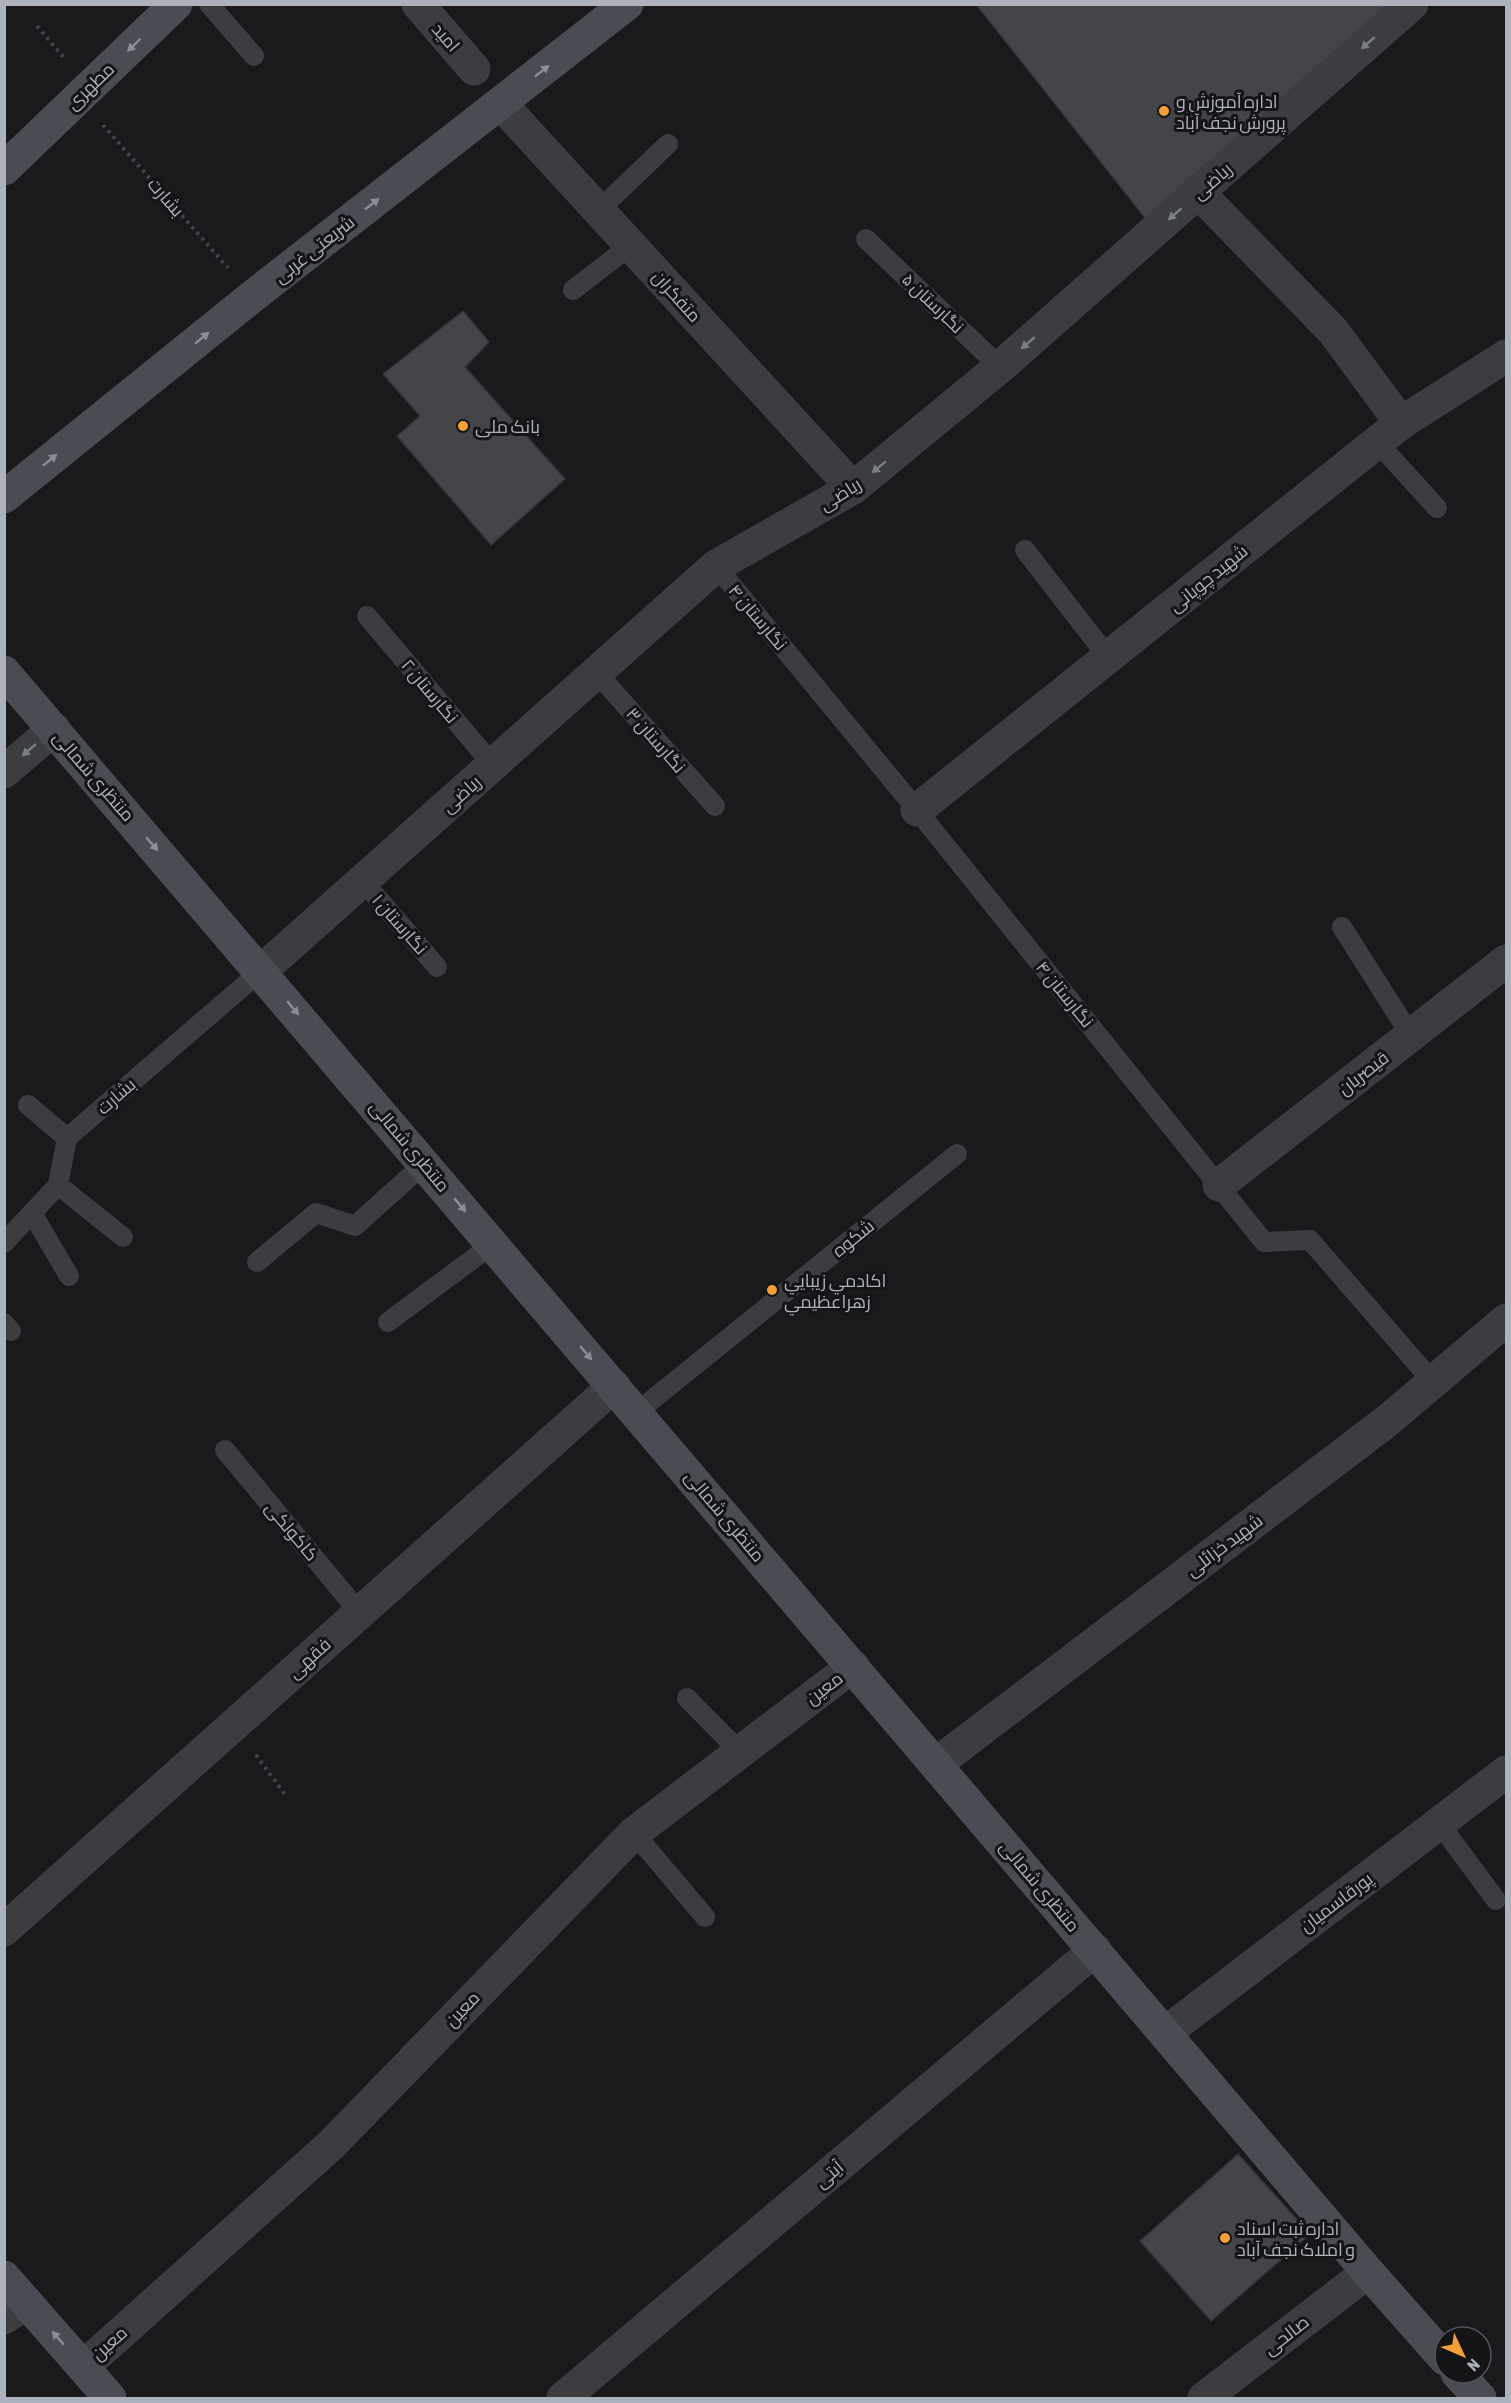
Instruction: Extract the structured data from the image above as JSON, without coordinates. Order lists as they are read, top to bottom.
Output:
{
  "streets": {
    "main road": ["مطهری", "شریعتی غربی", "منتظری شمالی"],
    "street": [
      "امید",
      "ریاضی",
      "متفکران",
      "شهید چوپانی",
      "قیصریان",
      "شهید خزائلی",
      "فقهی",
      "معین",
      "پورقاسمیان",
      "آیتی",
      "صالحی"
    ],
    "lane": [
      "بشارت",
      "نگارستان ۵",
      "نگارستان ۴",
      "نگارستان ۲",
      "نگارستان ۳",
      "نگارستان ۱",
      "شکوه",
      "کاکولکی"
    ]
  },
  "crossings": [
    ["مطهری", "بشارت"],
    ["ریاضی", "بشارت"],
    ["ریاضی", "متفکران"],
    ["ریاضی", "نگارستان ۵"],
    ["ریاضی", "نگارستان ۴"],
    ["ریاضی", "نگارستان ۲"],
    ["ریاضی", "نگارستان ۳"],
    ["ریاضی", "منتظری شمالی"],
    ["ریاضی", "نگارستان ۱"],
    ["بشارت", "شریعتی غربی"],
    ["بشارت", "منتظری شمالی"],
    ["شریعتی غربی", "متفکران"],
    ["شهید چوپانی", "نگارستان ۴"],
    ["نگارستان ۴", "قیصریان"],
    ["نگارستان ۴", "شهید خزائلی"],
    ["منتظری شمالی", "شکوه"],
    ["منتظری شمالی", "شهید خزائلی"],
    ["منتظری شمالی", "فقهی"],
    ["منتظری شمالی", "معین"],
    ["منتظری شمالی", "پورقاسمیان"],
    ["منتظری شمالی", "آیتی"],
    ["منتظری شمالی", "صالحی"],
    ["کاکولکی", "فقهی"]
  ],
  "one_way": [
    "مطهری",
    "ریاضی",
    "شریعتی غربی",
    "منتظری شمالی"
  ],
  "places": [
    "اداره آموزش و پرورش نجف آباد",
    "بانک ملی",
    "اكادمي زيبايي زهراعظيمي",
    "اداره ثبت اسناد و املاک نجف آباد"
  ],
  "north": "bottom right"
}
